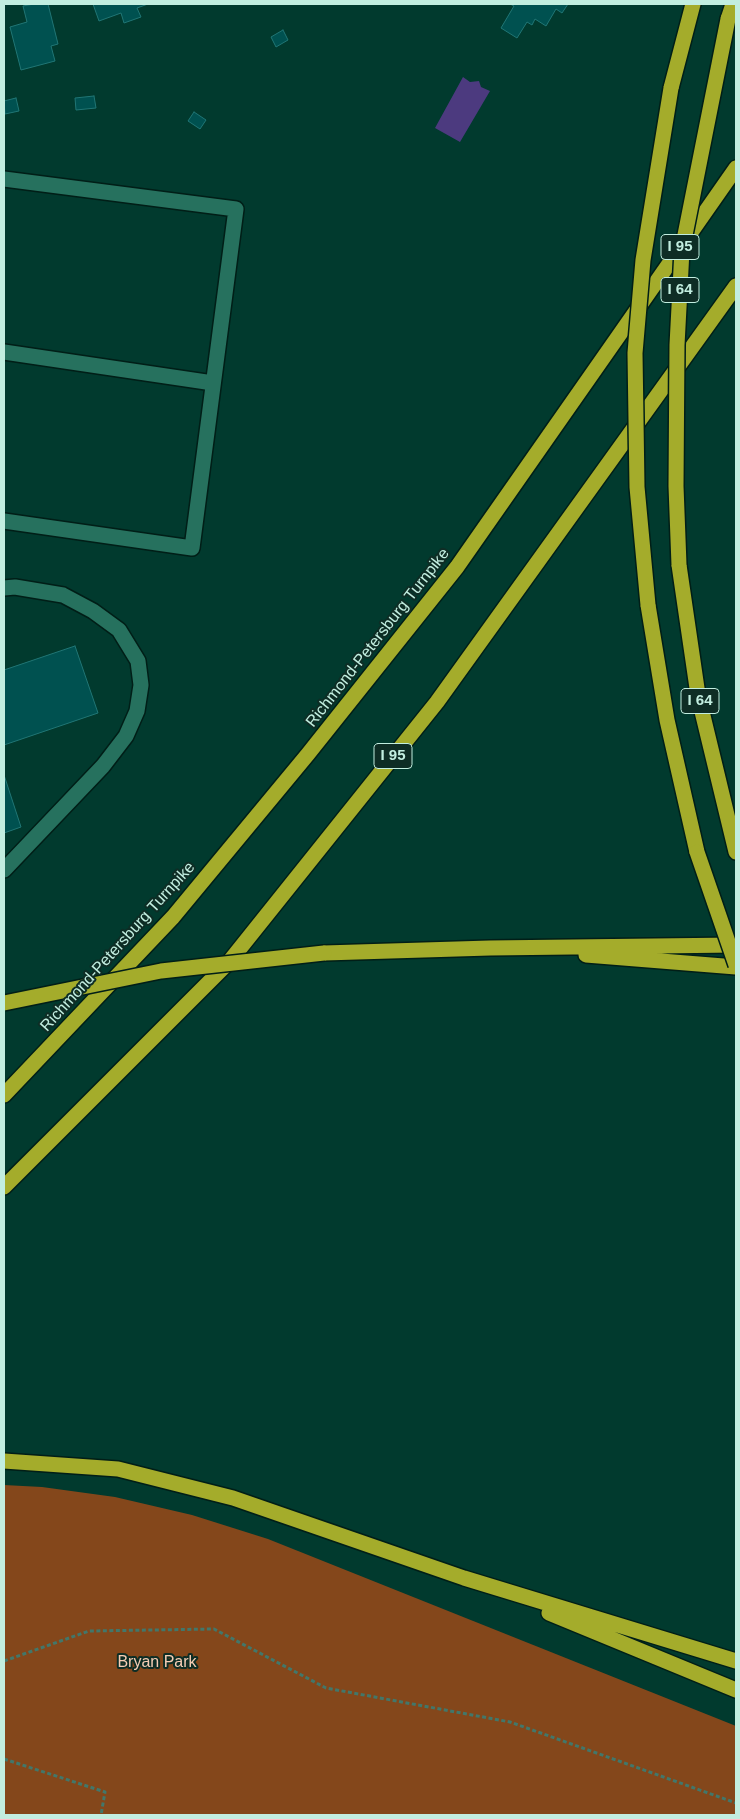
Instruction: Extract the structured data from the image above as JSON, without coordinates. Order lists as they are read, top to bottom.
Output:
{
  "streets": {
    "highway": ["I 95", "I 64", "Richmond-Petersburg Turnpike"]
  },
  "parks": ["Bryan Park"]
}
